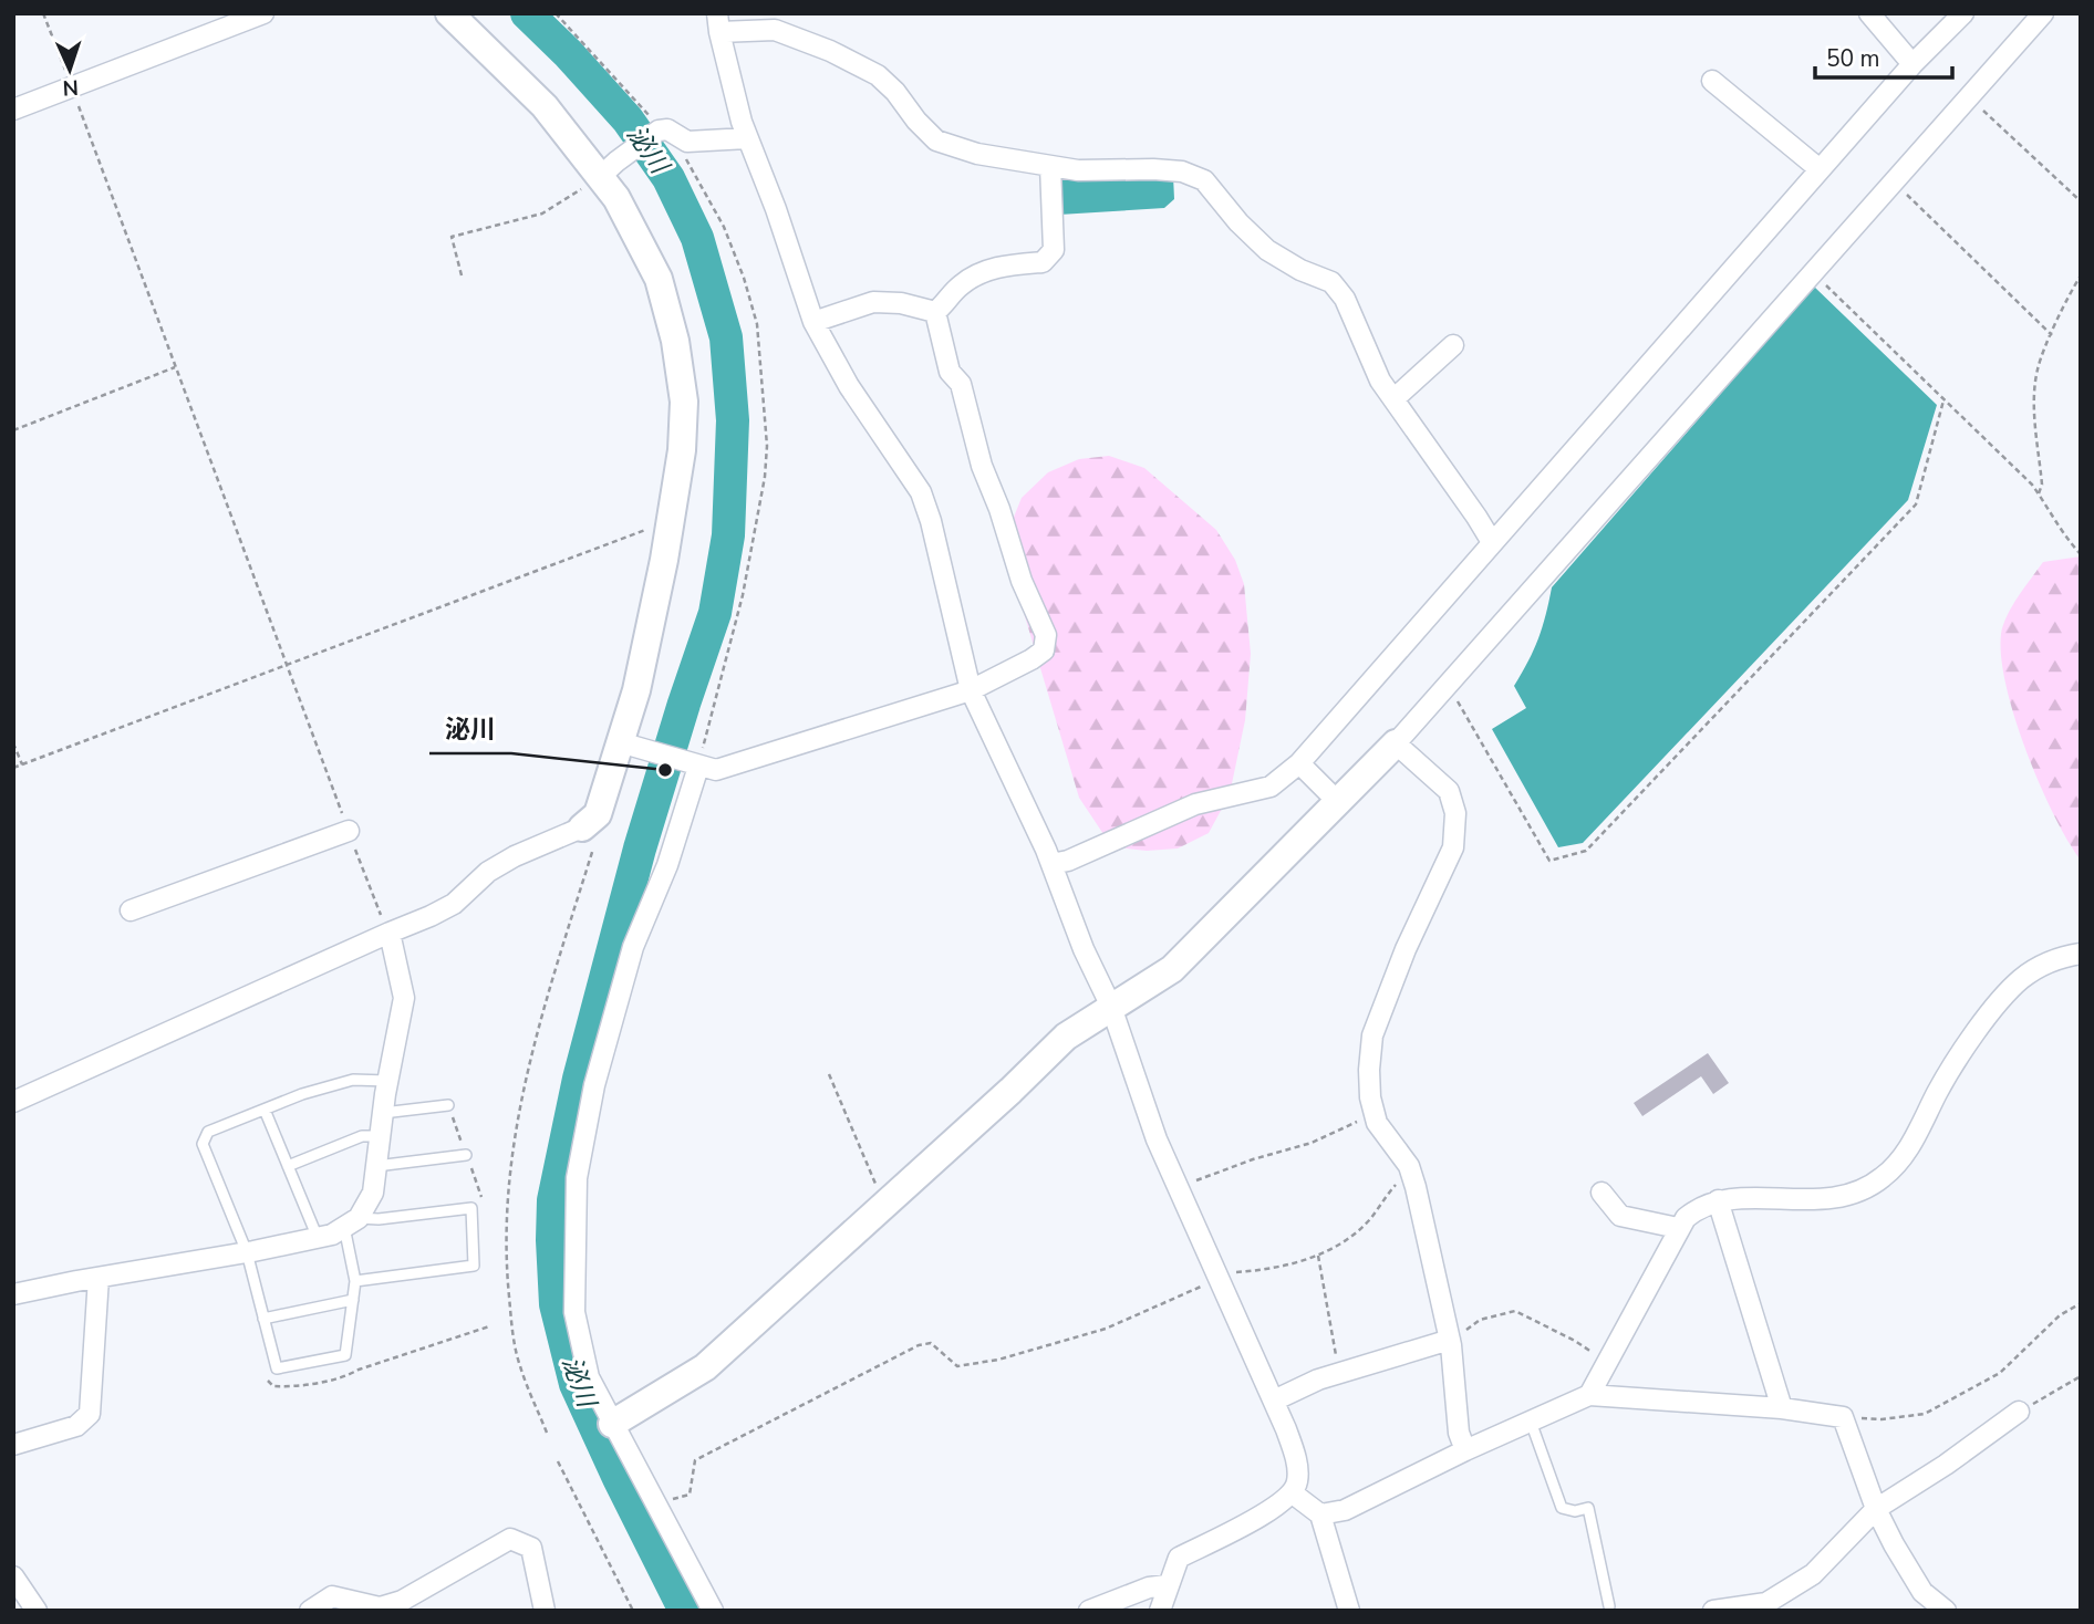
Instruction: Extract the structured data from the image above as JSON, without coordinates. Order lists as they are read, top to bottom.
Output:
{
  "water": ["泌川"],
  "places": ["泌川"],
  "scale_bar": "50 m",
  "north": "bottom"
}
